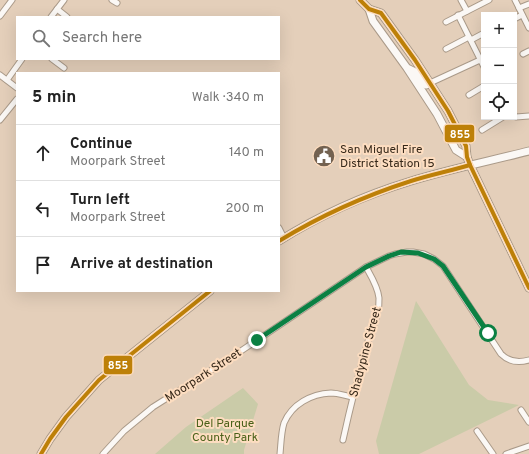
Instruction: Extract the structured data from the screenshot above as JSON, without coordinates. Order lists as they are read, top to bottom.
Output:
{
  "streets": {
    "street": ["Shadypine Street", "Moorpark Street"]
  },
  "crossings": [
    ["Shadypine Street", "Moorpark Street"]
  ],
  "parks": ["Del Parque County Park"],
  "places": {
    "public building": ["San Miguel Fire District Station 15"]
  },
  "lines": ["transit line 855"],
  "page": {
    "map_buttons": ["+", "−"],
    "search": "Search here",
    "heading": ["5 min", "Walk · 340 m"],
    "list": [
      ["Continue", "Moorpark Street", "140 m"],
      ["Turn left", "Moorpark Street", "200 m"],
      "Arrive at destination"
    ]
  }
}
